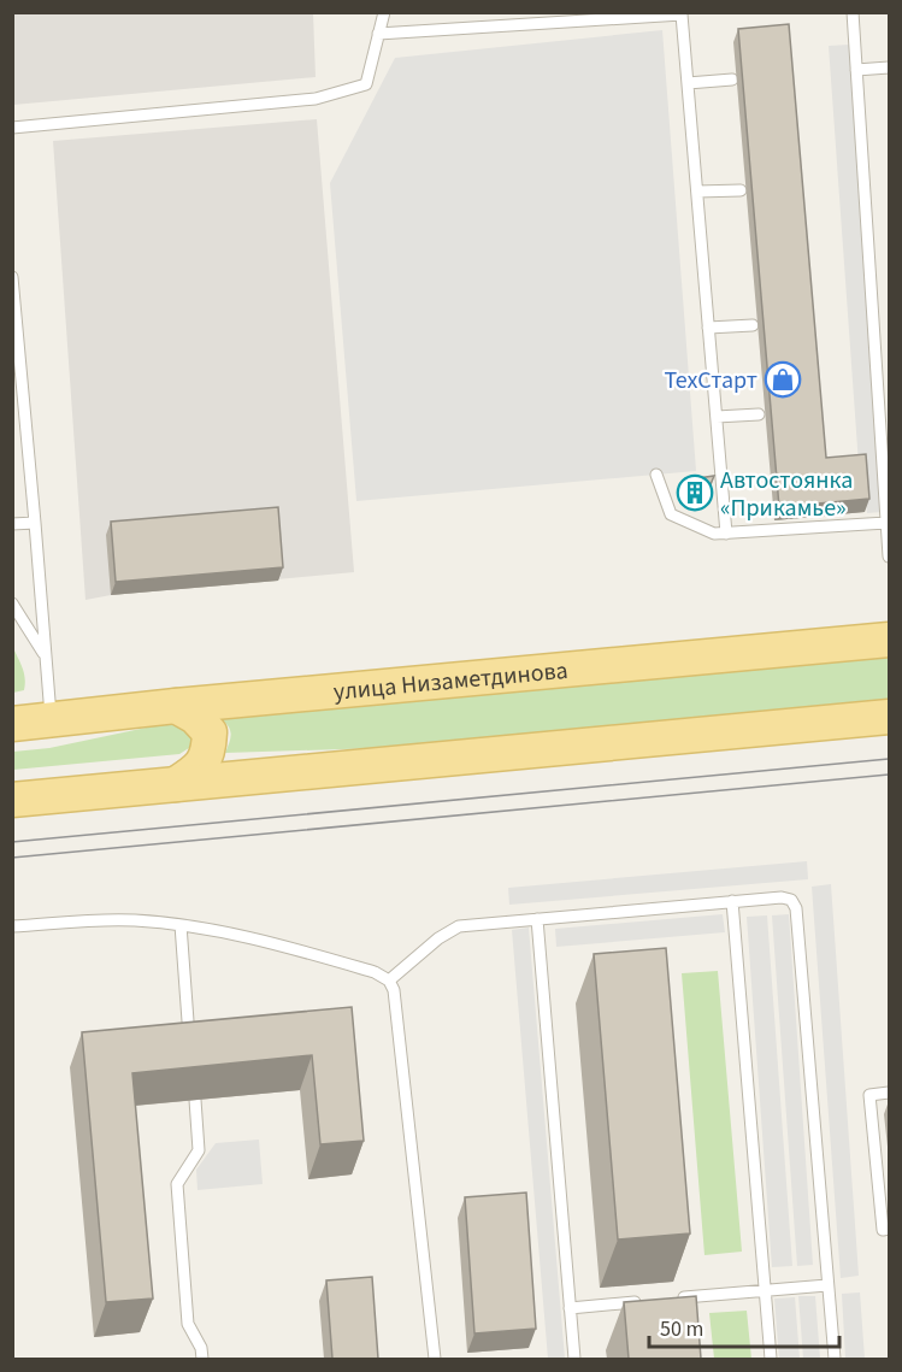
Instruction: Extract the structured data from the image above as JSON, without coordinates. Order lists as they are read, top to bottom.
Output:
{
  "streets": {
    "main road": ["улица Низаметдинова"]
  },
  "places": {
    "shop": ["ТехСтарт"],
    "building": ["Автостоянка «Прикамье»"]
  },
  "scale_bar": "50 m"
}
